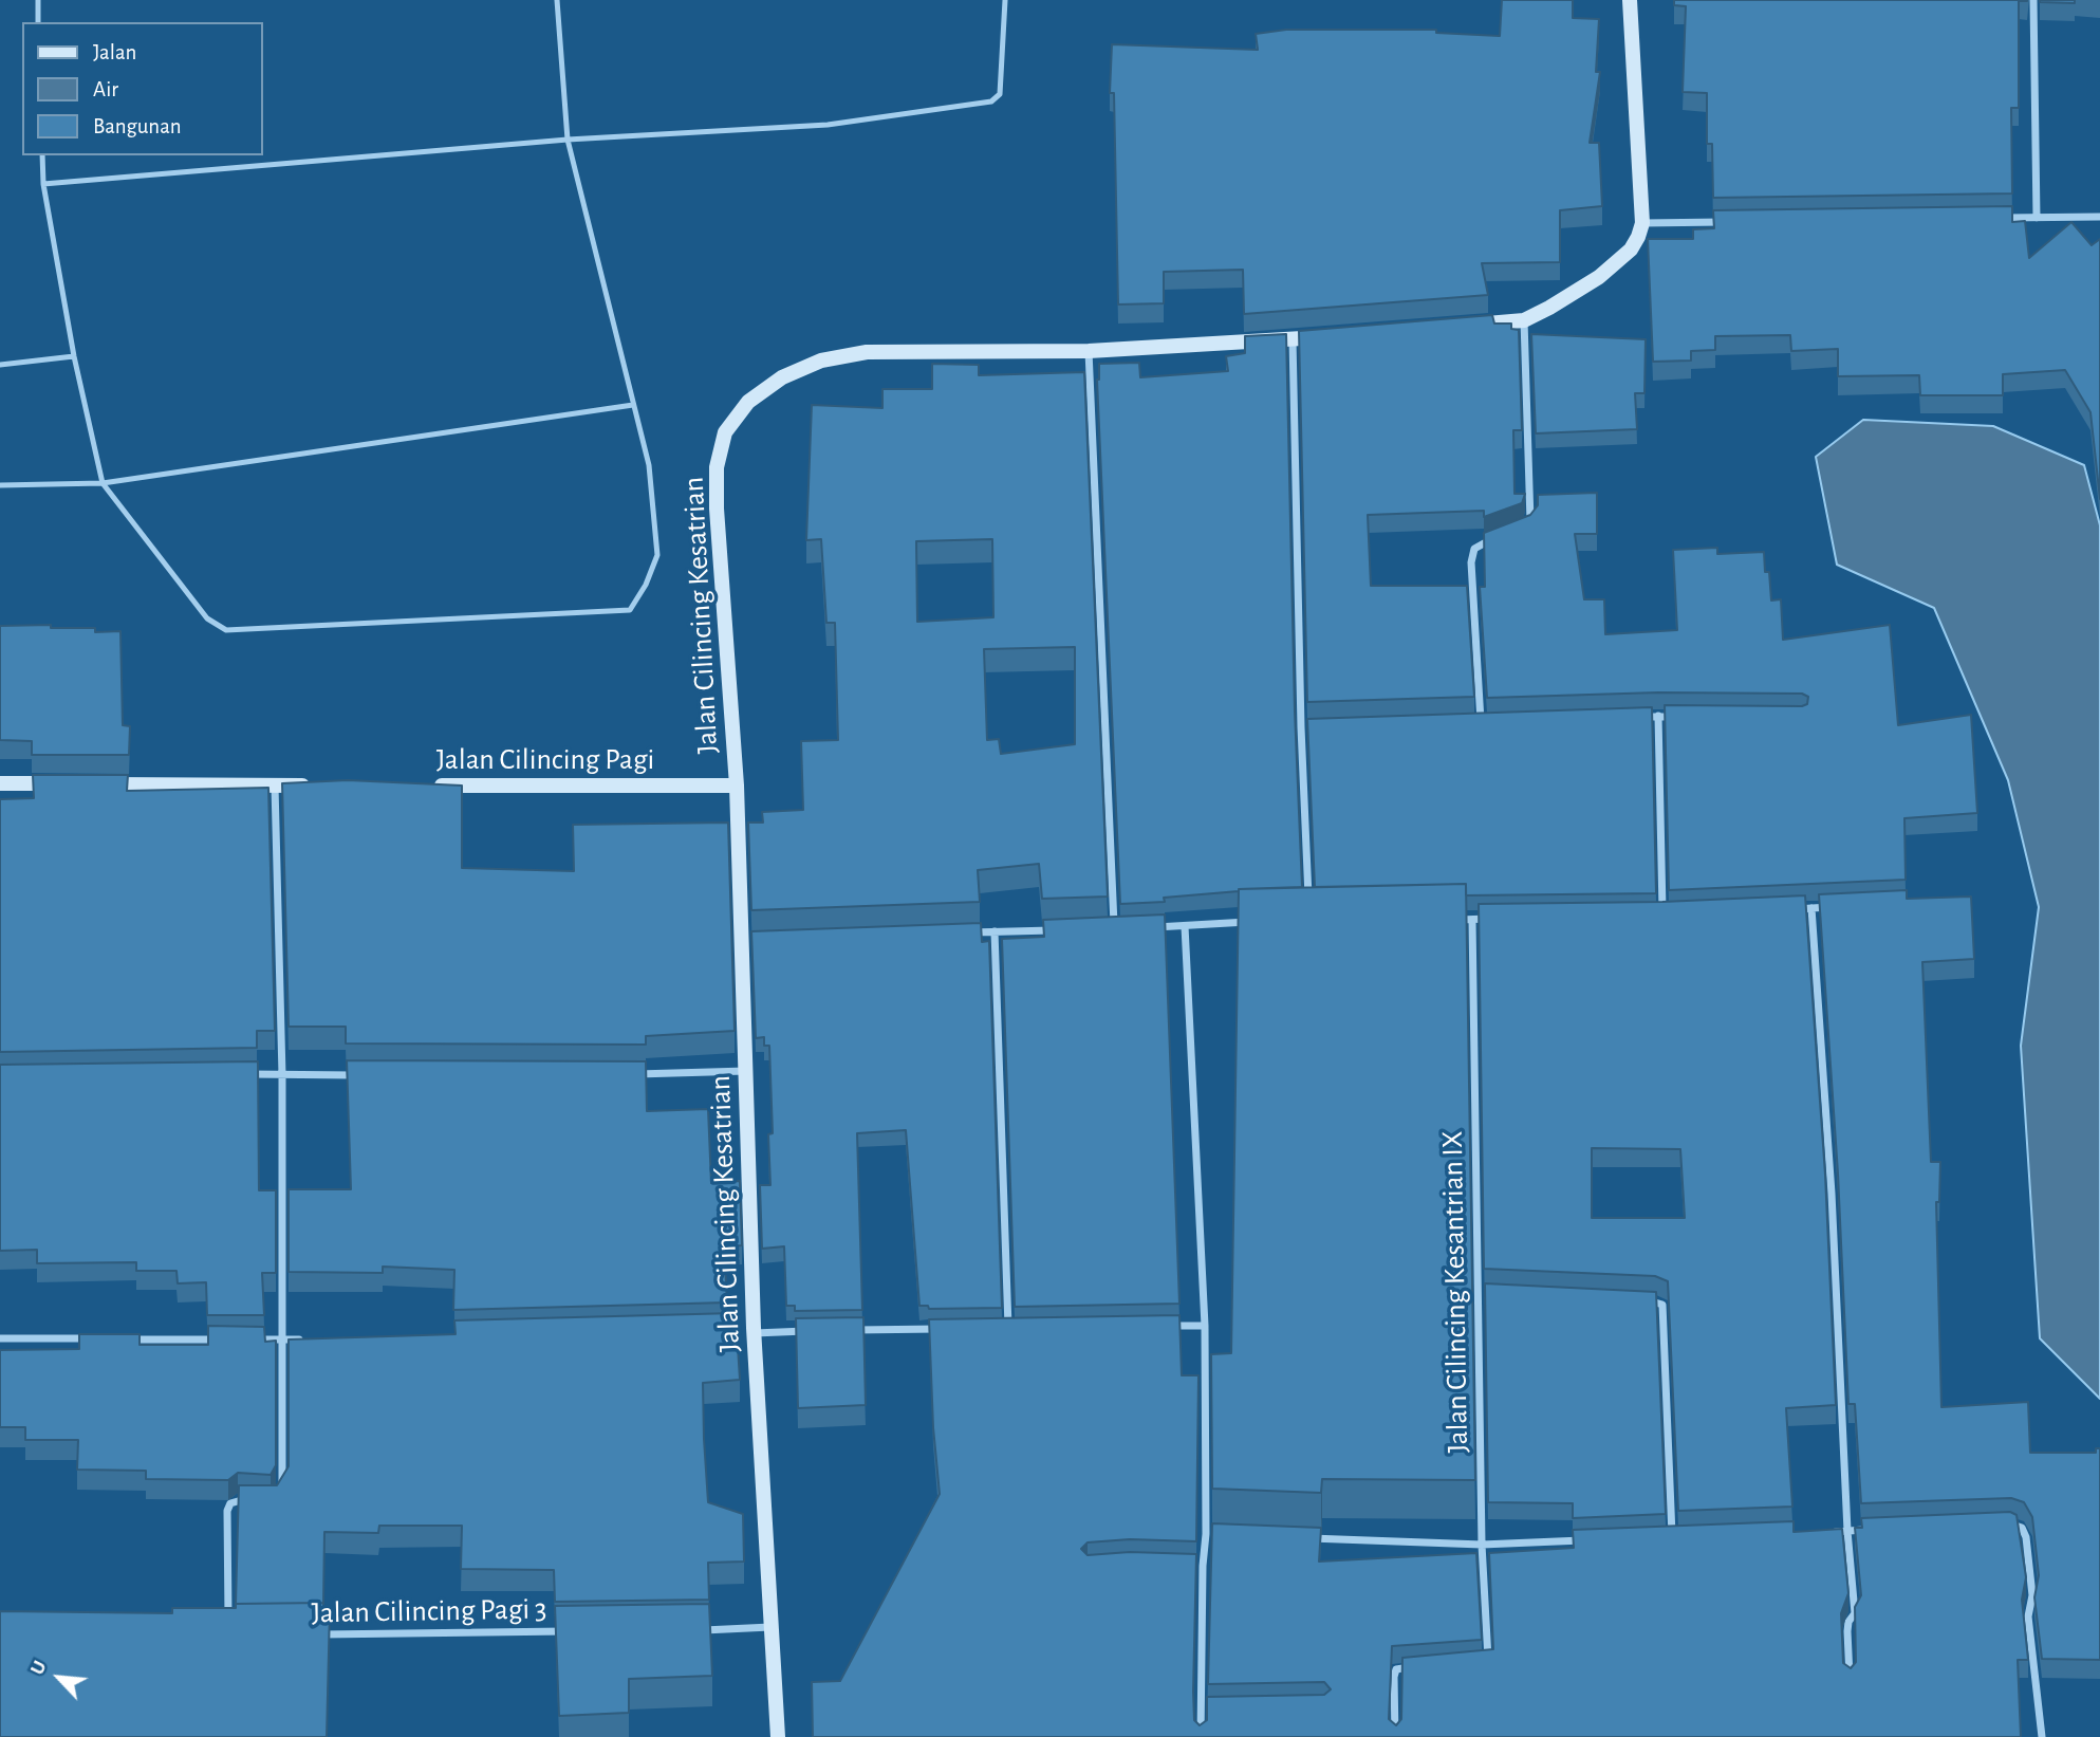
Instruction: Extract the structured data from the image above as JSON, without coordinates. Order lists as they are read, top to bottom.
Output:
{
  "streets": {
    "street": [
      "Jalan Cilincing Kesatrian",
      "Jalan Cilincing Pagi",
      "Jalan Cilincing Kesantrian IX",
      "Jalan Cilincing Pagi 3"
    ]
  },
  "crossings": [
    ["Jalan Cilincing Kesatrian", "Jalan Cilincing Pagi"]
  ],
  "legend": ["Jalan", "Air", "Bangunan"],
  "north": "top left"
}
